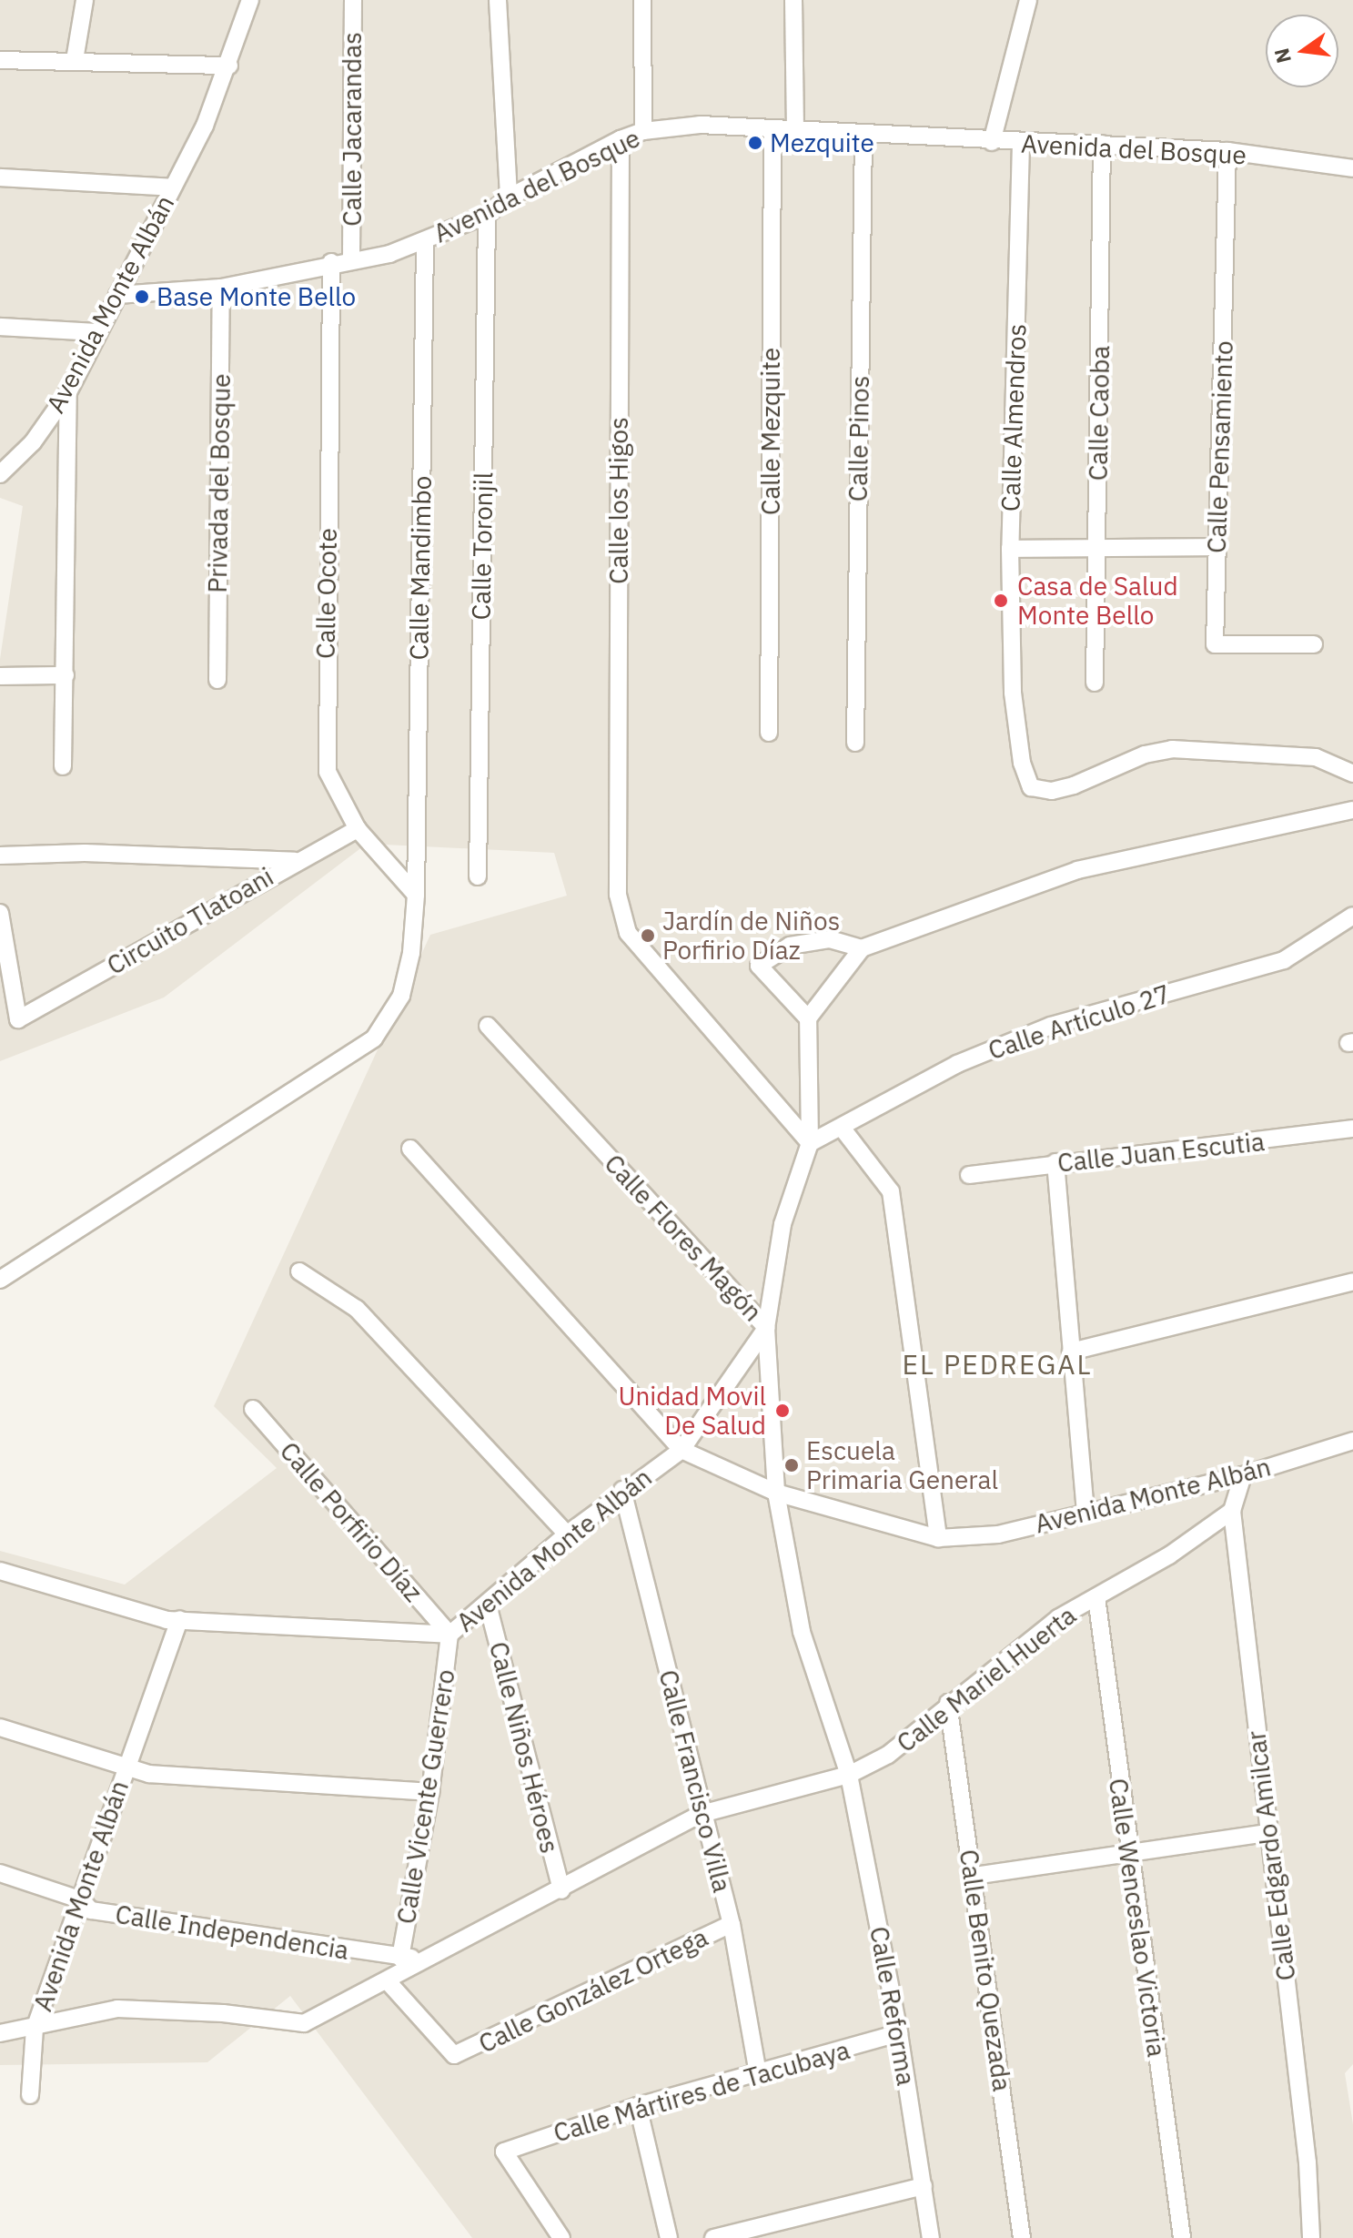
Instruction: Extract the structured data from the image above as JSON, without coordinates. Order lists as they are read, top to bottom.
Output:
{
  "streets": {
    "street": [
      "Calle Jacarandas",
      "Avenida del Bosque",
      "Avenida Monte Albán",
      "Calle Caoba",
      "Calle Almendros",
      "Calle Mezquite",
      "Calle Pinos",
      "Calle Pensamiento",
      "Privada del Bosque",
      "Calle los Higos",
      "Calle Toronjil",
      "Calle Mandimbo",
      "Calle Ocote",
      "Circuito Tlatoani",
      "Calle Artículo 27",
      "Calle Juan Escutia",
      "Calle Flores Magón",
      "Calle Porfirio Díaz",
      "Calle Mariel Huerta",
      "Calle Niños Héroes",
      "Calle Francisco Villa",
      "Calle Vicente Guerrero",
      "Calle Edgardo Amilcar",
      "Calle Wenceslao Victoria",
      "Calle Independencia",
      "Calle Benito Quezada",
      "Calle González Ortega",
      "Calle Reforma",
      "Calle Mártires de Tacubaya"
    ]
  },
  "crossings": [
    ["Calle Jacarandas", "Avenida del Bosque"],
    ["Avenida del Bosque", "Avenida Monte Albán"],
    ["Avenida del Bosque", "Calle Caoba"],
    ["Avenida del Bosque", "Calle Almendros"],
    ["Avenida del Bosque", "Calle Mezquite"],
    ["Avenida del Bosque", "Calle Pinos"],
    ["Avenida del Bosque", "Calle Pensamiento"],
    ["Avenida del Bosque", "Privada del Bosque"],
    ["Avenida del Bosque", "Calle los Higos"],
    ["Avenida del Bosque", "Calle Toronjil"],
    ["Avenida del Bosque", "Calle Mandimbo"],
    ["Avenida del Bosque", "Calle Ocote"],
    ["Avenida Monte Albán", "Calle Flores Magón"],
    ["Avenida Monte Albán", "Calle Porfirio Díaz"],
    ["Avenida Monte Albán", "Calle Niños Héroes"],
    ["Avenida Monte Albán", "Calle Francisco Villa"],
    ["Avenida Monte Albán", "Calle Vicente Guerrero"],
    ["Avenida Monte Albán", "Calle Edgardo Amilcar"],
    ["Avenida Monte Albán", "Calle Independencia"],
    ["Calle los Higos", "Calle Artículo 27"],
    ["Calle Mandimbo", "Calle Ocote"],
    ["Calle Flores Magón", "Calle Mariel Huerta"],
    ["Calle Flores Magón", "Calle Reforma"],
    ["Calle Porfirio Díaz", "Calle Vicente Guerrero"],
    ["Calle Mariel Huerta", "Calle Niños Héroes"],
    ["Calle Mariel Huerta", "Calle Francisco Villa"],
    ["Calle Mariel Huerta", "Calle Edgardo Amilcar"],
    ["Calle Mariel Huerta", "Calle Wenceslao Victoria"],
    ["Calle Mariel Huerta", "Calle Independencia"],
    ["Calle Mariel Huerta", "Calle Benito Quezada"],
    ["Calle Mariel Huerta", "Calle Reforma"],
    ["Calle Francisco Villa", "Calle González Ortega"],
    ["Calle Francisco Villa", "Calle Mártires de Tacubaya"],
    ["Calle Vicente Guerrero", "Calle Independencia"],
    ["Calle Reforma", "Calle Mártires de Tacubaya"]
  ],
  "districts": ["EL PEDREGAL"],
  "places": [
    "Mezquite",
    "Base Monte Bello",
    "Casa de Salud Monte Bello",
    "Jardín de Niños Porfirio Díaz",
    "Unidad Movil De Salud",
    "Escuela Primaria General"
  ],
  "north": "left"
}
